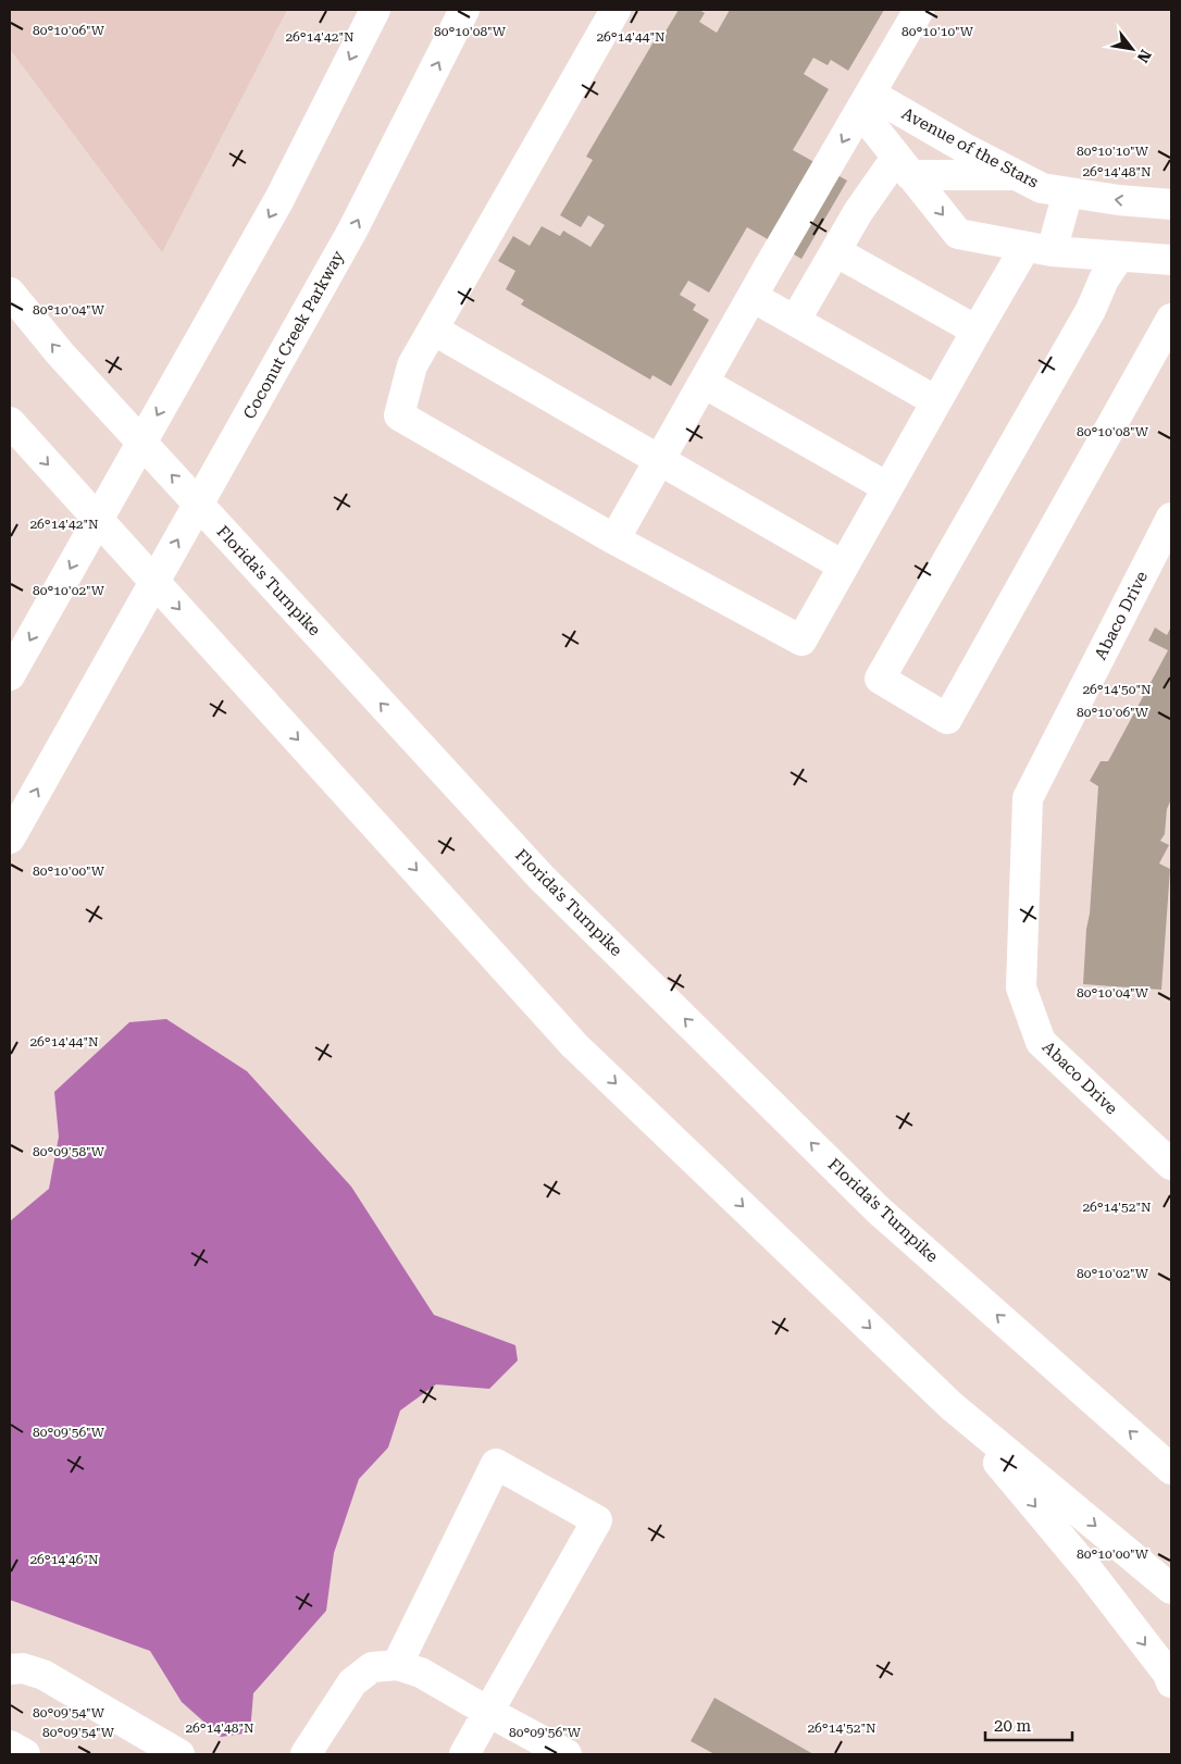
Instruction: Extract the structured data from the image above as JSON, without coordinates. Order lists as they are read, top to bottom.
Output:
{
  "streets": {
    "main road": [
      "Avenue of the Stars",
      "Coconut Creek Parkway",
      "Florida's Turnpike",
      "Abaco Drive"
    ]
  },
  "scale_bar": "20 m",
  "north": "bottom right",
  "coordinates": [
    "80°10'06\"W",
    "80°10'08\"W",
    "80°10'10\"W",
    "26°14'44\"N",
    "26°14'42\"N",
    "26°14'48\"N",
    "80°10'04\"W",
    "80°10'02\"W",
    "26°14'50\"N",
    "80°10'00\"W",
    "80°09'58\"W",
    "26°14'52\"N",
    "80°09'56\"W",
    "26°14'46\"N",
    "80°09'54\"W"
  ]
}
